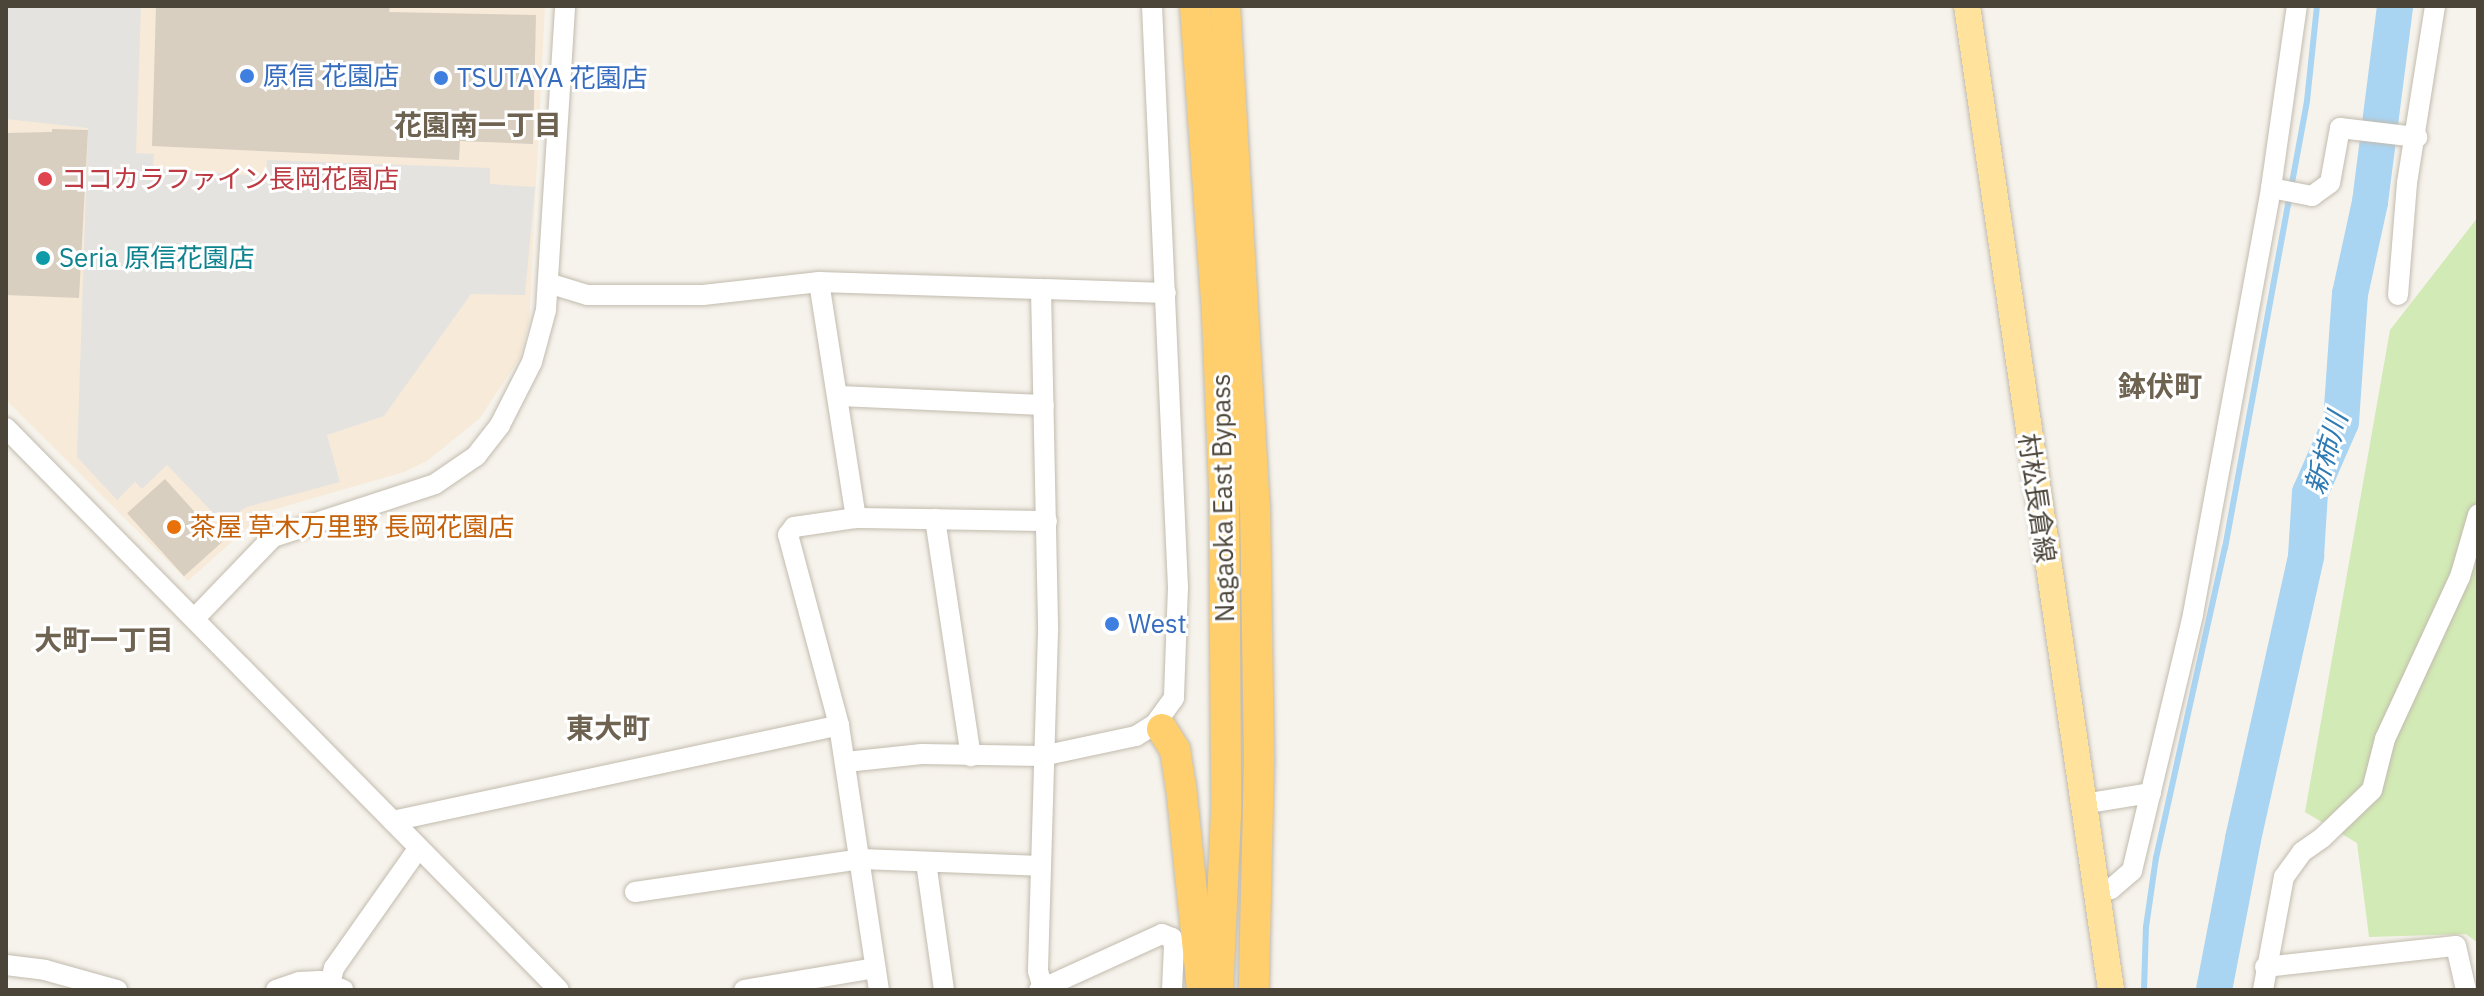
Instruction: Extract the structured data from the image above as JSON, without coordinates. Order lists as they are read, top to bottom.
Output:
{
  "streets": {
    "highway": ["Nagaoka East Bypass"],
    "main road": ["村松長倉線"]
  },
  "districts": [
    "花園南一丁目",
    "鉢伏町",
    "大町一丁目",
    "東大町"
  ],
  "water": ["新柿川"],
  "places": [
    "原信 花園店",
    "TSUTAYA 花園店",
    "ココカラファイン長岡花園店",
    "Seria 原信花園店",
    "茶屋 草木万里野 長岡花園店",
    "West"
  ]
}
